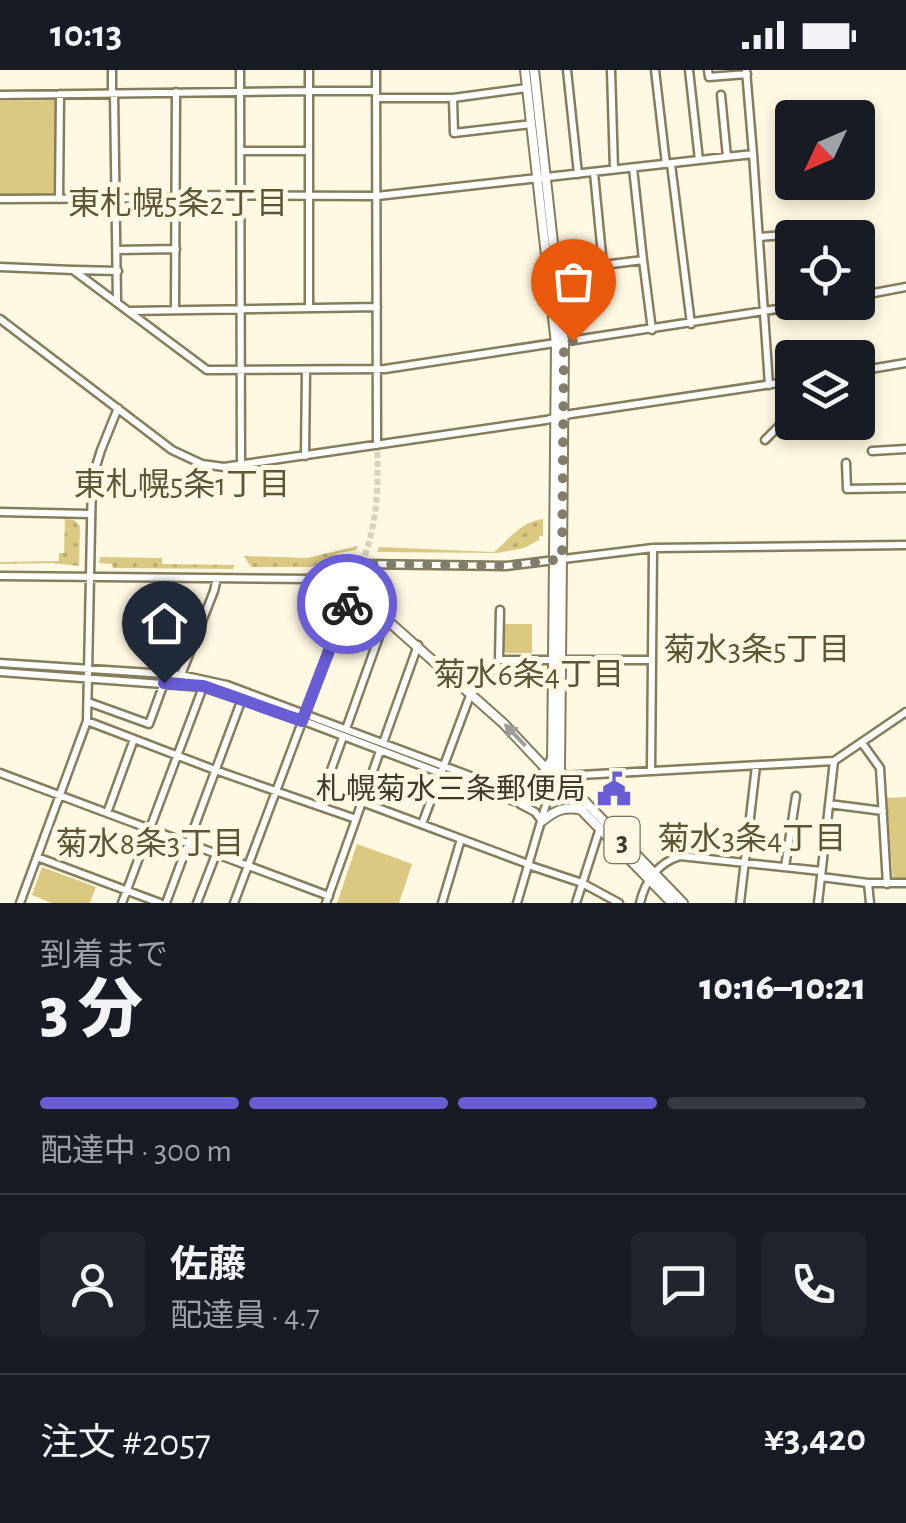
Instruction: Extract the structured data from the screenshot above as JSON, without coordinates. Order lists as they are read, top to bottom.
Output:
{
  "streets": {
    "main road": ["3"]
  },
  "districts": [
    "東札幌5条2丁目",
    "東札幌5条1丁目",
    "菊水3条5丁目",
    "菊水6条4丁目",
    "菊水3条4丁目",
    "菊水8条3丁目"
  ],
  "places": {
    "public building": ["札幌菊水三条郵便局"]
  },
  "north": "bottom left",
  "page": {
    "status": "10:13",
    "heading": ["3 分", "到着まで", "10:16–10:21"],
    "panel": [
      "佐藤",
      "配達員 · 4.7",
      "注文 #2057",
      "¥3,420"
    ],
    "bar": "配達中 · 300 m"
  }
}
